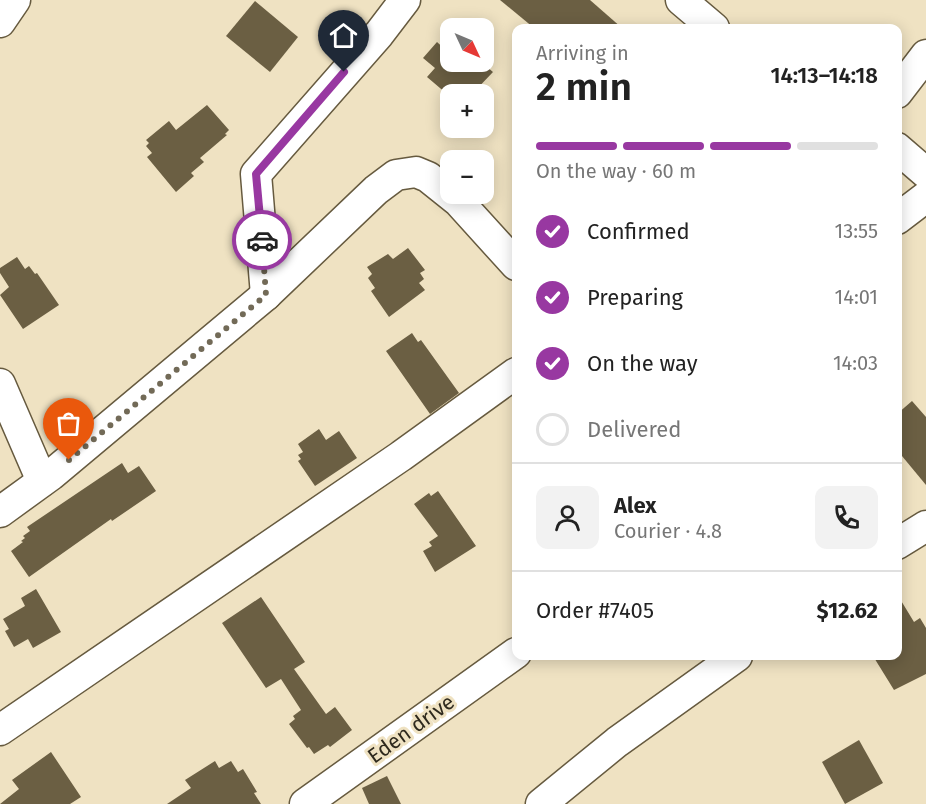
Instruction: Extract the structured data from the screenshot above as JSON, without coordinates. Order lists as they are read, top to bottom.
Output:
{
  "streets": {
    "street": ["Eden drive"]
  },
  "north": "bottom right",
  "page": {
    "map_buttons": ["+", "−"],
    "heading": ["2 min", "Arriving in", "14:13–14:18"],
    "panel": [
      "Alex",
      "Courier · 4.8",
      "Order #7405",
      "$12.62"
    ],
    "bar": "On the way · 60 m",
    "list": [
      ["Confirmed", "13:55"],
      ["Preparing", "14:01"],
      ["On the way", "14:03"],
      "Delivered"
    ]
  }
}
